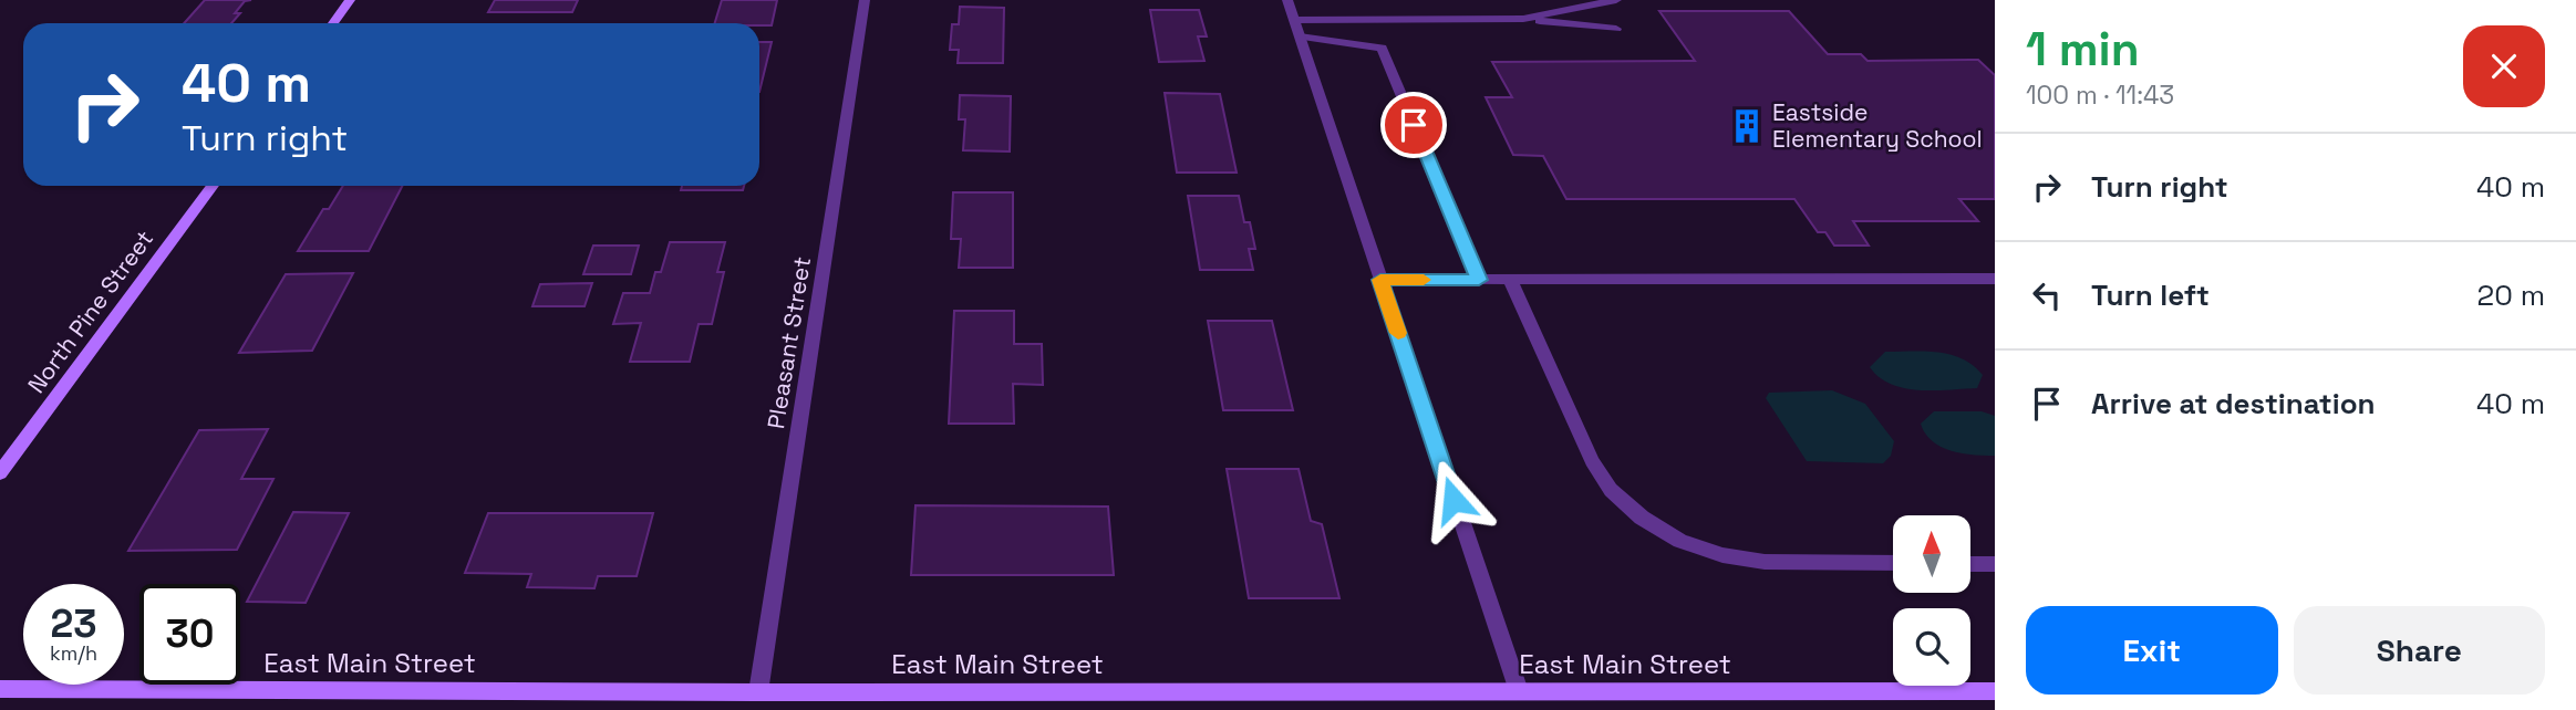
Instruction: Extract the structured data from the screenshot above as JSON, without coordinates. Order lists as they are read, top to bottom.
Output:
{
  "streets": {
    "street": ["North Pine Street", "Pleasant Street", "East Main Street"]
  },
  "crossings": [
    ["Pleasant Street", "East Main Street"]
  ],
  "places": {
    "building": ["Eastside Elementary School"]
  },
  "north": "top",
  "page": {
    "heading": ["1 min", "100 m · 11:43"],
    "turn": ["40 m", "Turn right"],
    "list": [
      {
        "name": "Turn right",
        "value": "40 m"
      },
      {
        "name": "Turn left",
        "value": "20 m"
      },
      {
        "name": "Arrive at destination",
        "value": "40 m"
      }
    ],
    "speed": "23 km/h",
    "limit": "30",
    "buttons": ["Exit", "Share"]
  }
}
